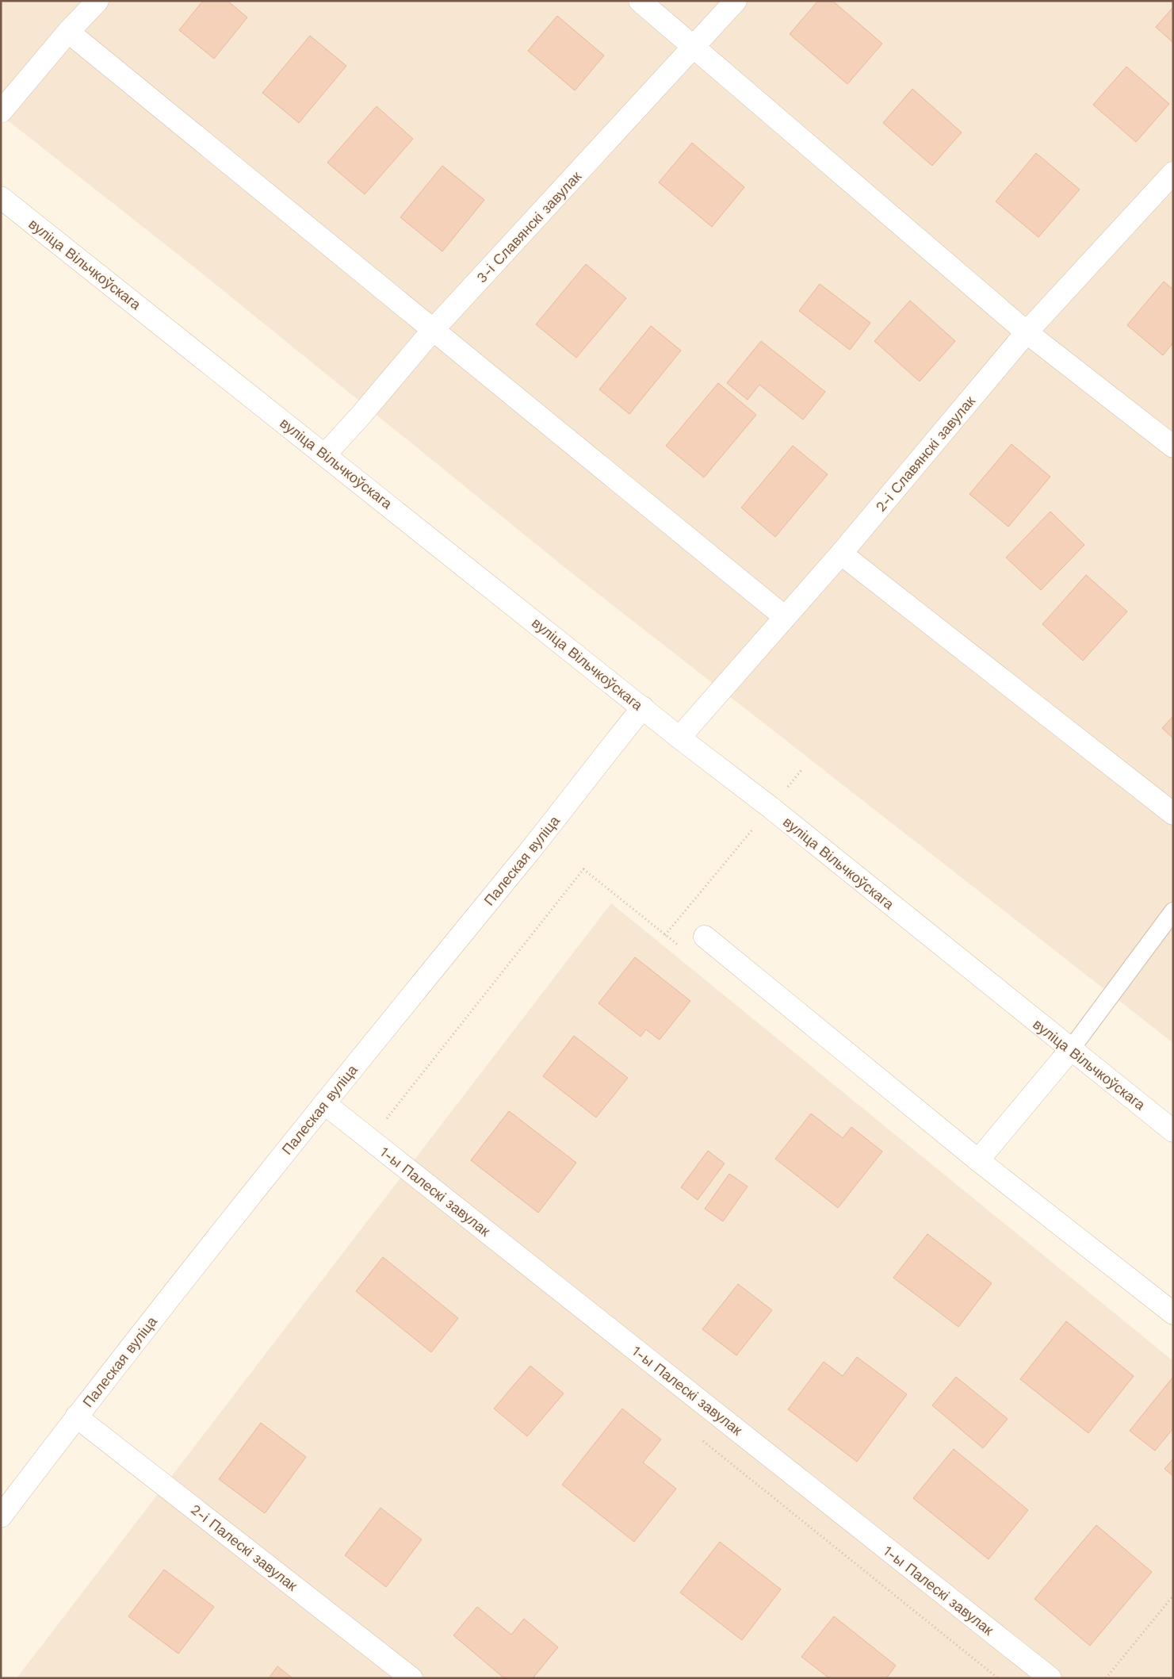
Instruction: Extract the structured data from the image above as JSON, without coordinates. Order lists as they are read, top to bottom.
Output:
{
  "streets": {
    "street": [
      "3-і Славянскі завулак",
      "вуліца Вільчкоўскага",
      "2-і Славянскі завулак",
      "Палеская вуліца",
      "1-ы Палескі завулак",
      "2-і Палескі завулак"
    ]
  },
  "crossings": [
    ["3-і Славянскі завулак", "вуліца Вільчкоўскага"],
    ["вуліца Вільчкоўскага", "2-і Славянскі завулак"],
    ["вуліца Вільчкоўскага", "Палеская вуліца"],
    ["Палеская вуліца", "1-ы Палескі завулак"],
    ["Палеская вуліца", "2-і Палескі завулак"]
  ]
}
